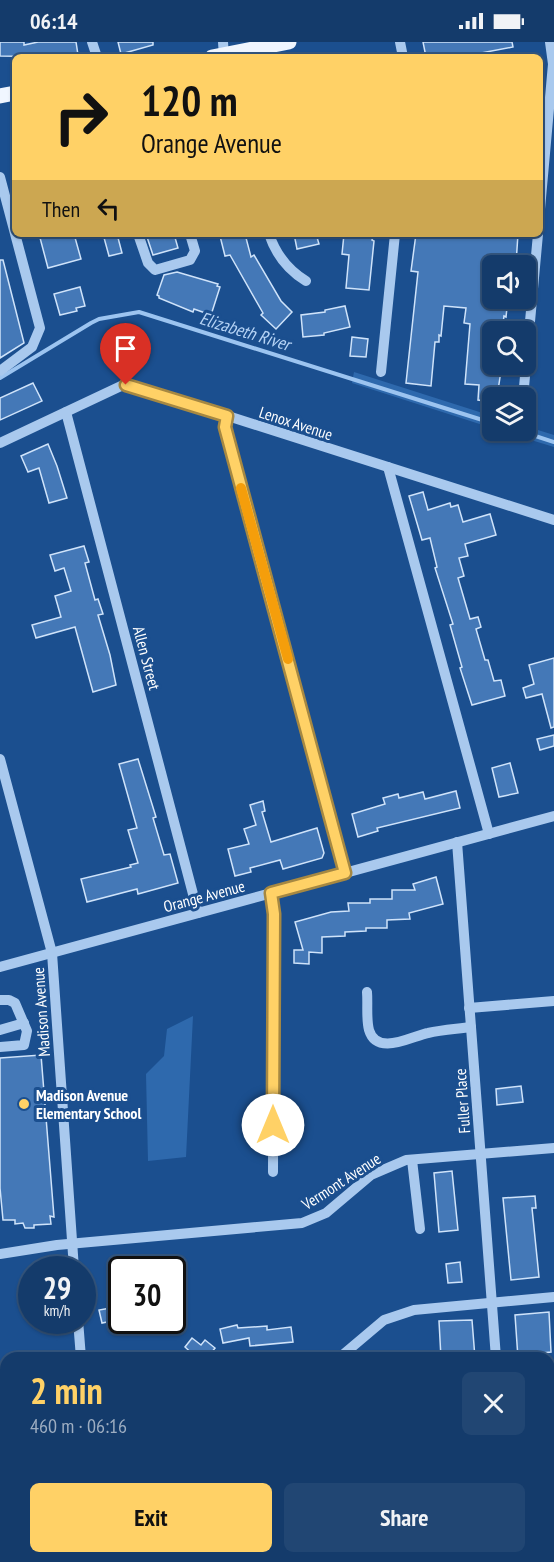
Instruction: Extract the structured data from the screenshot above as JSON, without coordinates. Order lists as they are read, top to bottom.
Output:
{
  "streets": {
    "street": [
      "Lenox Avenue",
      "Allen Street",
      "Orange Avenue",
      "Madison Avenue",
      "Fuller Place",
      "Vermont Avenue"
    ]
  },
  "crossings": [
    ["Lenox Avenue", "Allen Street"],
    ["Allen Street", "Orange Avenue"],
    ["Orange Avenue", "Madison Avenue"],
    ["Orange Avenue", "Fuller Place"],
    ["Madison Avenue", "Vermont Avenue"],
    ["Fuller Place", "Vermont Avenue"]
  ],
  "water": ["Elizabeth River"],
  "places": ["Madison Avenue Elementary School"],
  "page": {
    "status": "06:14",
    "turn": ["120 m", "Orange Avenue"],
    "then": "Then",
    "speed": "29 km/h",
    "limit": "30",
    "heading": ["2 min", "460 m · 06:16"],
    "buttons": ["Exit", "Share"]
  }
}
